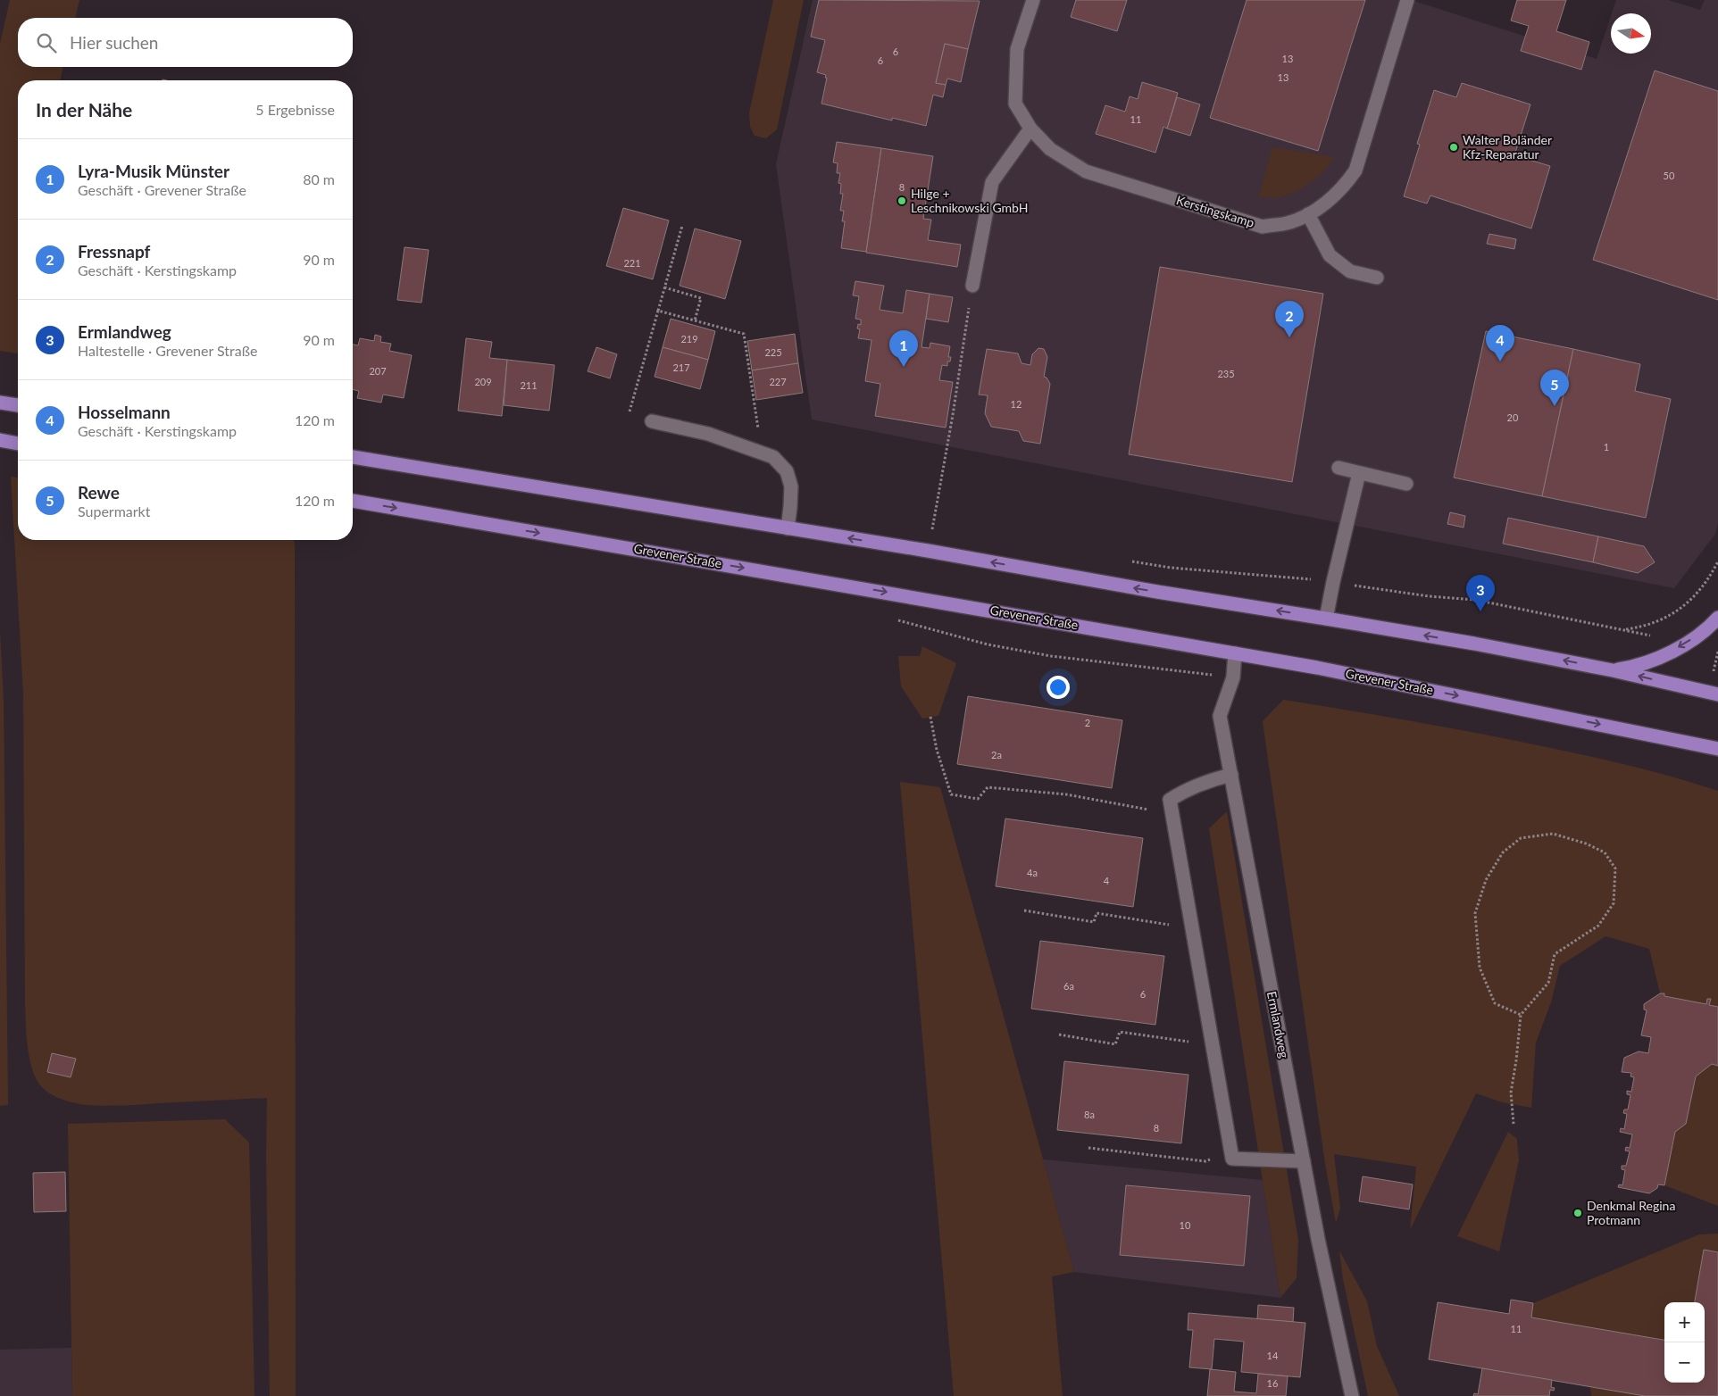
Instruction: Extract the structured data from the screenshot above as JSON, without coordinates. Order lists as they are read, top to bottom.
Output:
{
  "streets": {
    "main road": ["Grevener Straße"],
    "street": ["Kerstingskamp", "Ermlandweg"]
  },
  "crossings": [
    ["Grevener Straße", "Ermlandweg"]
  ],
  "places": ["Walter Boländer Kfz-Reparatur", "Hilge + Leschnikowski GmbH", "Denkmal Regina Protmann"],
  "house_numbers": [
    "6",
    "13",
    "6",
    "13",
    "11",
    "50",
    "8",
    "221",
    "219",
    "225",
    "217",
    "207",
    "235",
    "209",
    "227",
    "211",
    "12",
    "20",
    "1",
    "2",
    "2a",
    "4a",
    "4",
    "6a",
    "6",
    "8a",
    "8",
    "10",
    "11",
    "14",
    "16"
  ],
  "north": "right",
  "page": {
    "search": "Hier suchen",
    "heading": ["In der Nähe", "5 Ergebnisse"],
    "list": [
      {
        "mark": "1",
        "name": "Lyra-Musik Münster",
        "note": "Geschäft · Grevener Straße",
        "value": "80 m"
      },
      {
        "mark": "2",
        "name": "Fressnapf",
        "note": "Geschäft · Kerstingskamp",
        "value": "90 m"
      },
      {
        "mark": "3",
        "name": "Ermlandweg",
        "note": "Haltestelle · Grevener Straße",
        "value": "90 m"
      },
      {
        "mark": "4",
        "name": "Hosselmann",
        "note": "Geschäft · Kerstingskamp",
        "value": "120 m"
      },
      {
        "mark": "5",
        "name": "Rewe",
        "note": "Supermarkt",
        "value": "120 m"
      }
    ],
    "pins": [
      "2",
      "4",
      "1",
      "5",
      "3"
    ],
    "map_buttons": ["+", "−"]
  }
}
